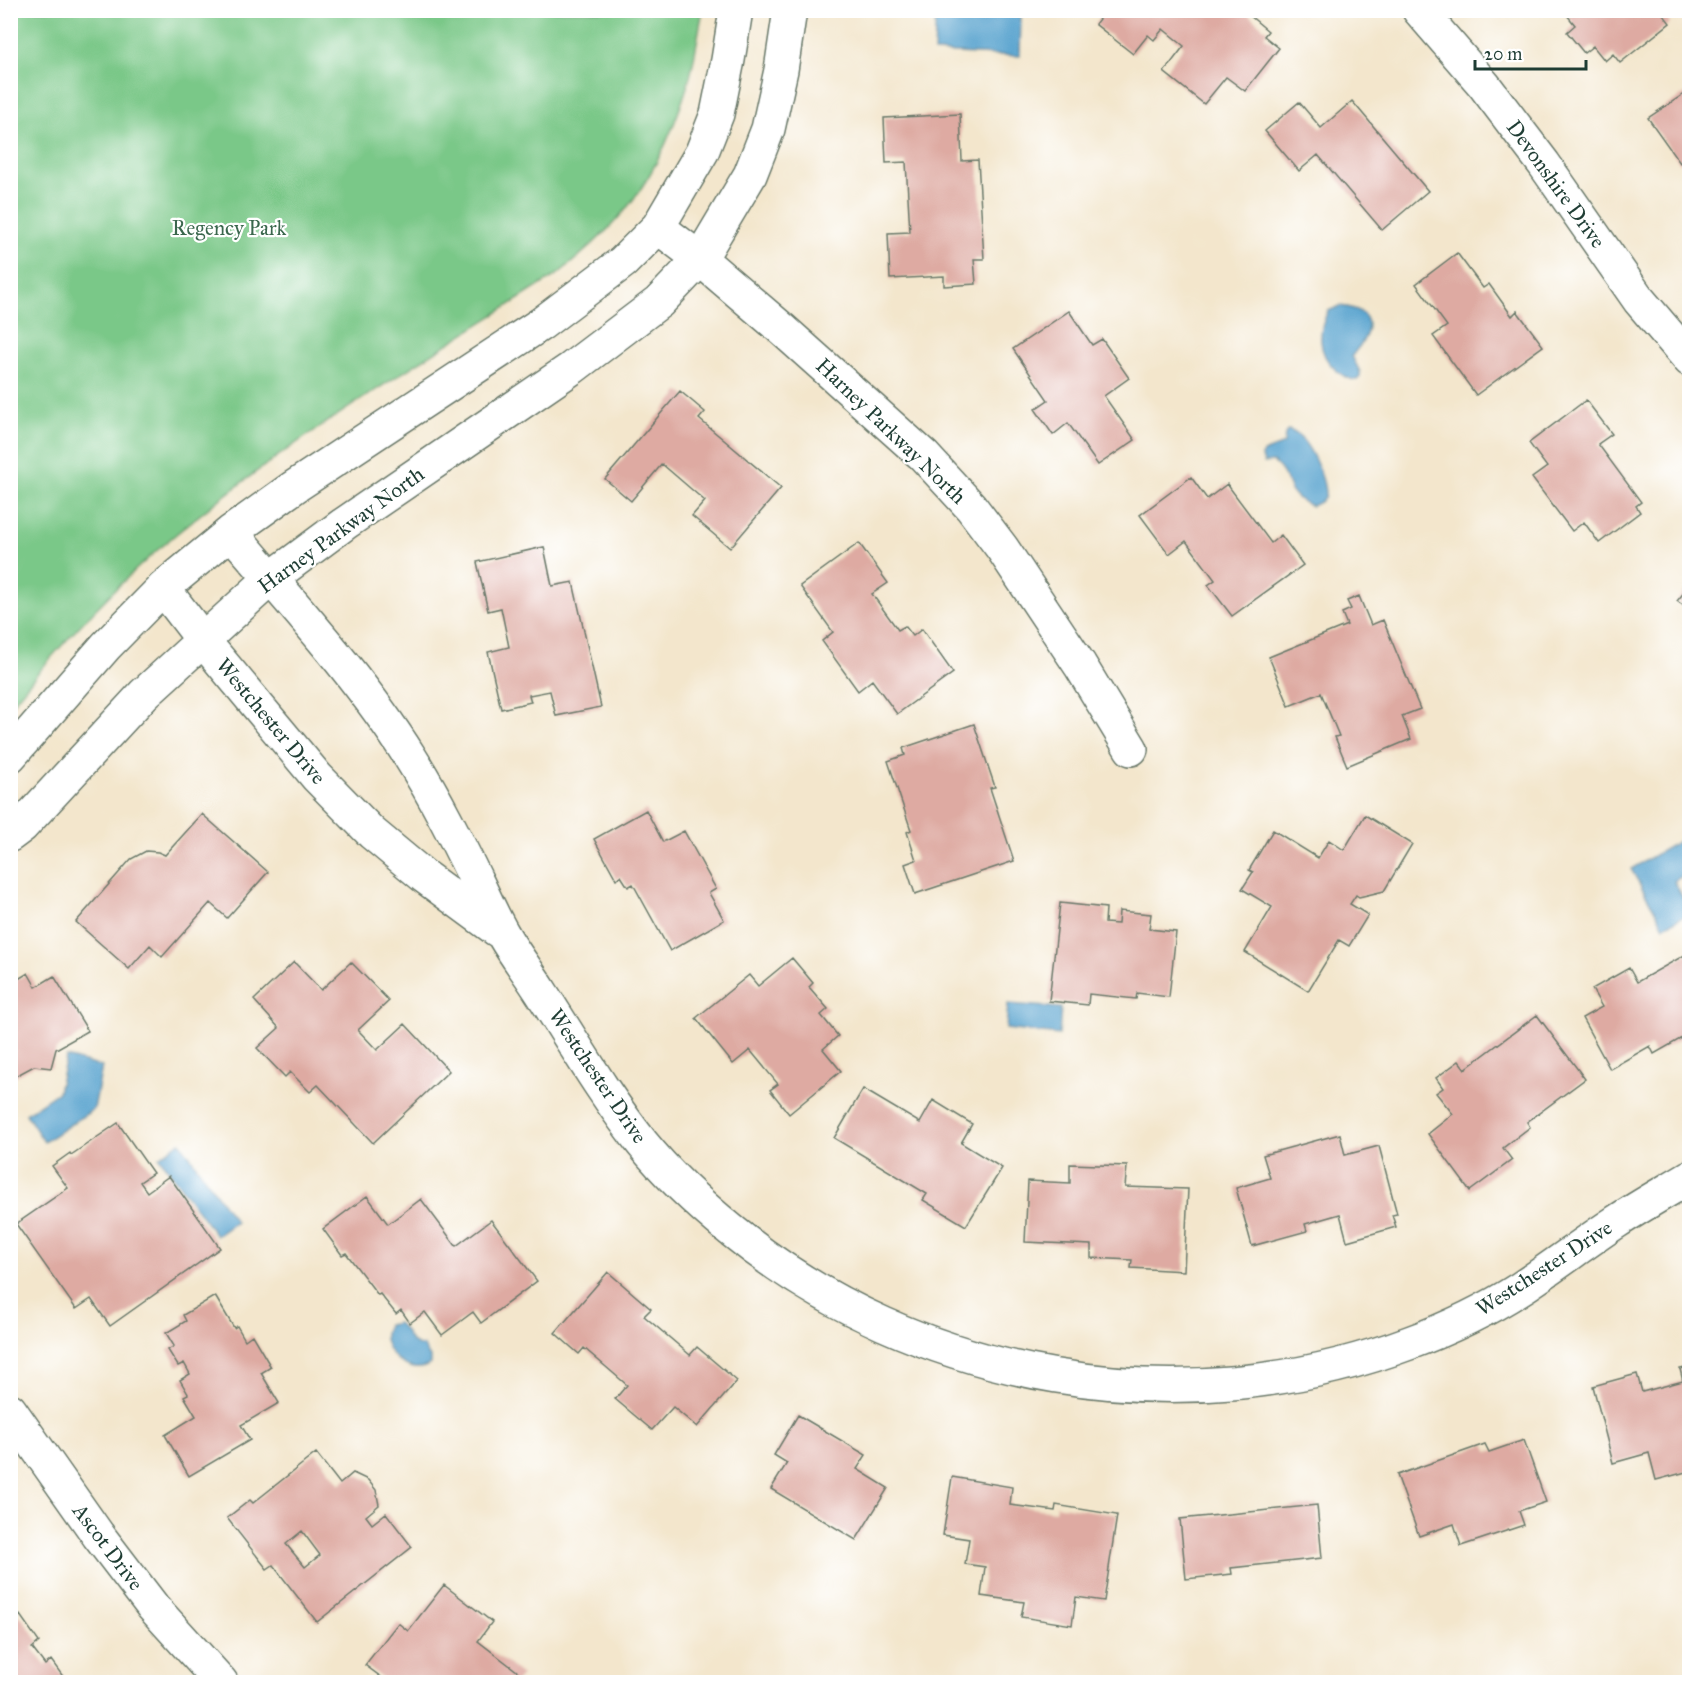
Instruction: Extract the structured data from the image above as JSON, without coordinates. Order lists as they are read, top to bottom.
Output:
{
  "streets": {
    "street": [
      "Devonshire Drive",
      "Harney Parkway North",
      "Westchester Drive",
      "Ascot Drive"
    ]
  },
  "crossings": [
    ["Harney Parkway North", "Westchester Drive"]
  ],
  "parks": ["Regency Park"],
  "scale_bar": "20 m"
}
